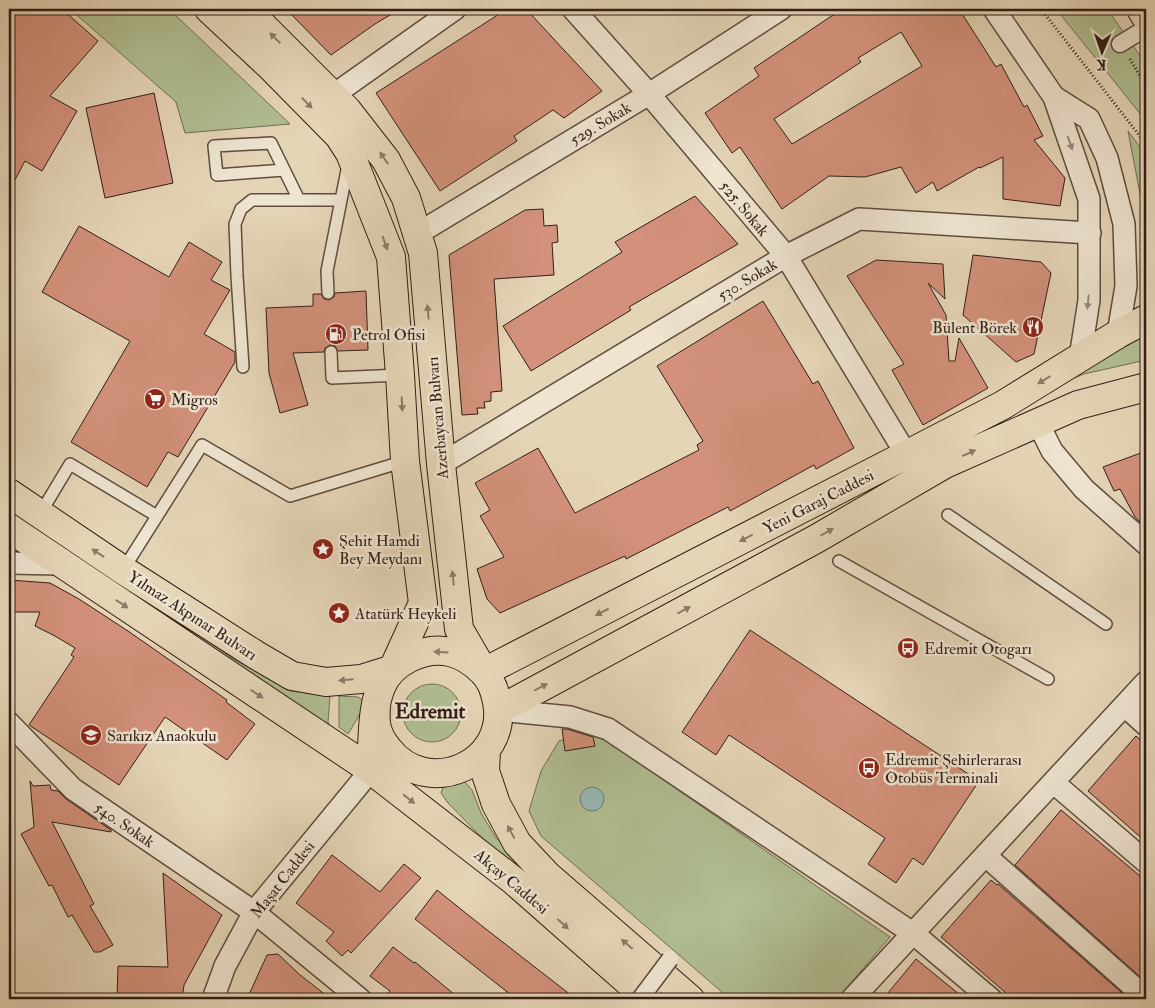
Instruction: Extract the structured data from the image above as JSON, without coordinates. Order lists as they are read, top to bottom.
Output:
{
  "streets": {
    "main road": [
      "Azerbaycan Bulvarı",
      "Yeni Garaj Caddesi",
      "Yılmaz Akpınar Bulvarı",
      "Akçay Caddesi"
    ],
    "street": [
      "529. Sokak",
      "525. Sokak",
      "530. Sokak",
      "540. Sokak",
      "Maşat Caddesi"
    ]
  },
  "crossings": [
    ["529. Sokak", "525. Sokak"],
    ["529. Sokak", "Azerbaycan Bulvarı"],
    ["525. Sokak", "530. Sokak"],
    ["525. Sokak", "Yeni Garaj Caddesi"],
    ["530. Sokak", "Azerbaycan Bulvarı"],
    ["Azerbaycan Bulvarı", "Yeni Garaj Caddesi"],
    ["Azerbaycan Bulvarı", "Yılmaz Akpınar Bulvarı"],
    ["Azerbaycan Bulvarı", "Akçay Caddesi"],
    ["Yeni Garaj Caddesi", "Yılmaz Akpınar Bulvarı"],
    ["Yeni Garaj Caddesi", "Akçay Caddesi"],
    ["Yılmaz Akpınar Bulvarı", "Maşat Caddesi"],
    ["Yılmaz Akpınar Bulvarı", "Akçay Caddesi"],
    ["540. Sokak", "Maşat Caddesi"],
    ["Maşat Caddesi", "Akçay Caddesi"]
  ],
  "districts": ["Edremit"],
  "places": {
    "restaurant": ["Bülent Börek"],
    "fuel station": ["Petrol Ofisi"],
    "supermarket": ["Migros"],
    "place": ["Şehit Hamdi Bey Meydanı", "Atatürk Heykeli"],
    "bus stop": ["Edremit Otogarı", "Edremit Şehirlerarası Otobüs Terminali"],
    "school or university": ["Sarıkız Anaokulu"]
  },
  "north": "bottom"
}
